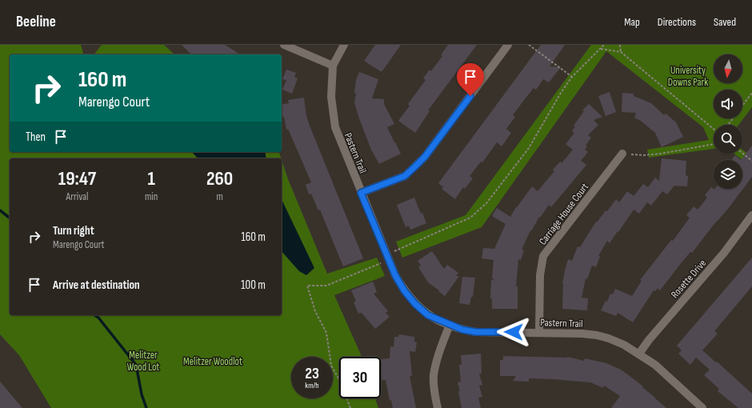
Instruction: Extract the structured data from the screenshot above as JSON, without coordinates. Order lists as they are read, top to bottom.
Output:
{
  "streets": {
    "street": ["Pastern Trail", "Carriage House Court", "Rosette Drive"]
  },
  "crossings": [
    ["Pastern Trail", "Carriage House Court"],
    ["Pastern Trail", "Rosette Drive"]
  ],
  "parks": ["University Downs Park", "Melitzer Wood Lot", "Melitzer Woodlot"],
  "north": "bottom",
  "page": {
    "header": "Beeline",
    "nav": ["Map", "Directions", "Saved"],
    "turn": ["160 m", "Marengo Court"],
    "then": "Then",
    "eta": [
      "19:47",
      "Arrival",
      "1",
      "min",
      "260",
      "m"
    ],
    "list": [
      {
        "name": "Turn right",
        "note": "Marengo Court",
        "value": "160 m"
      },
      {
        "name": "Arrive at destination",
        "value": "100 m"
      }
    ],
    "speed": "23 km/h",
    "limit": "30"
  }
}
